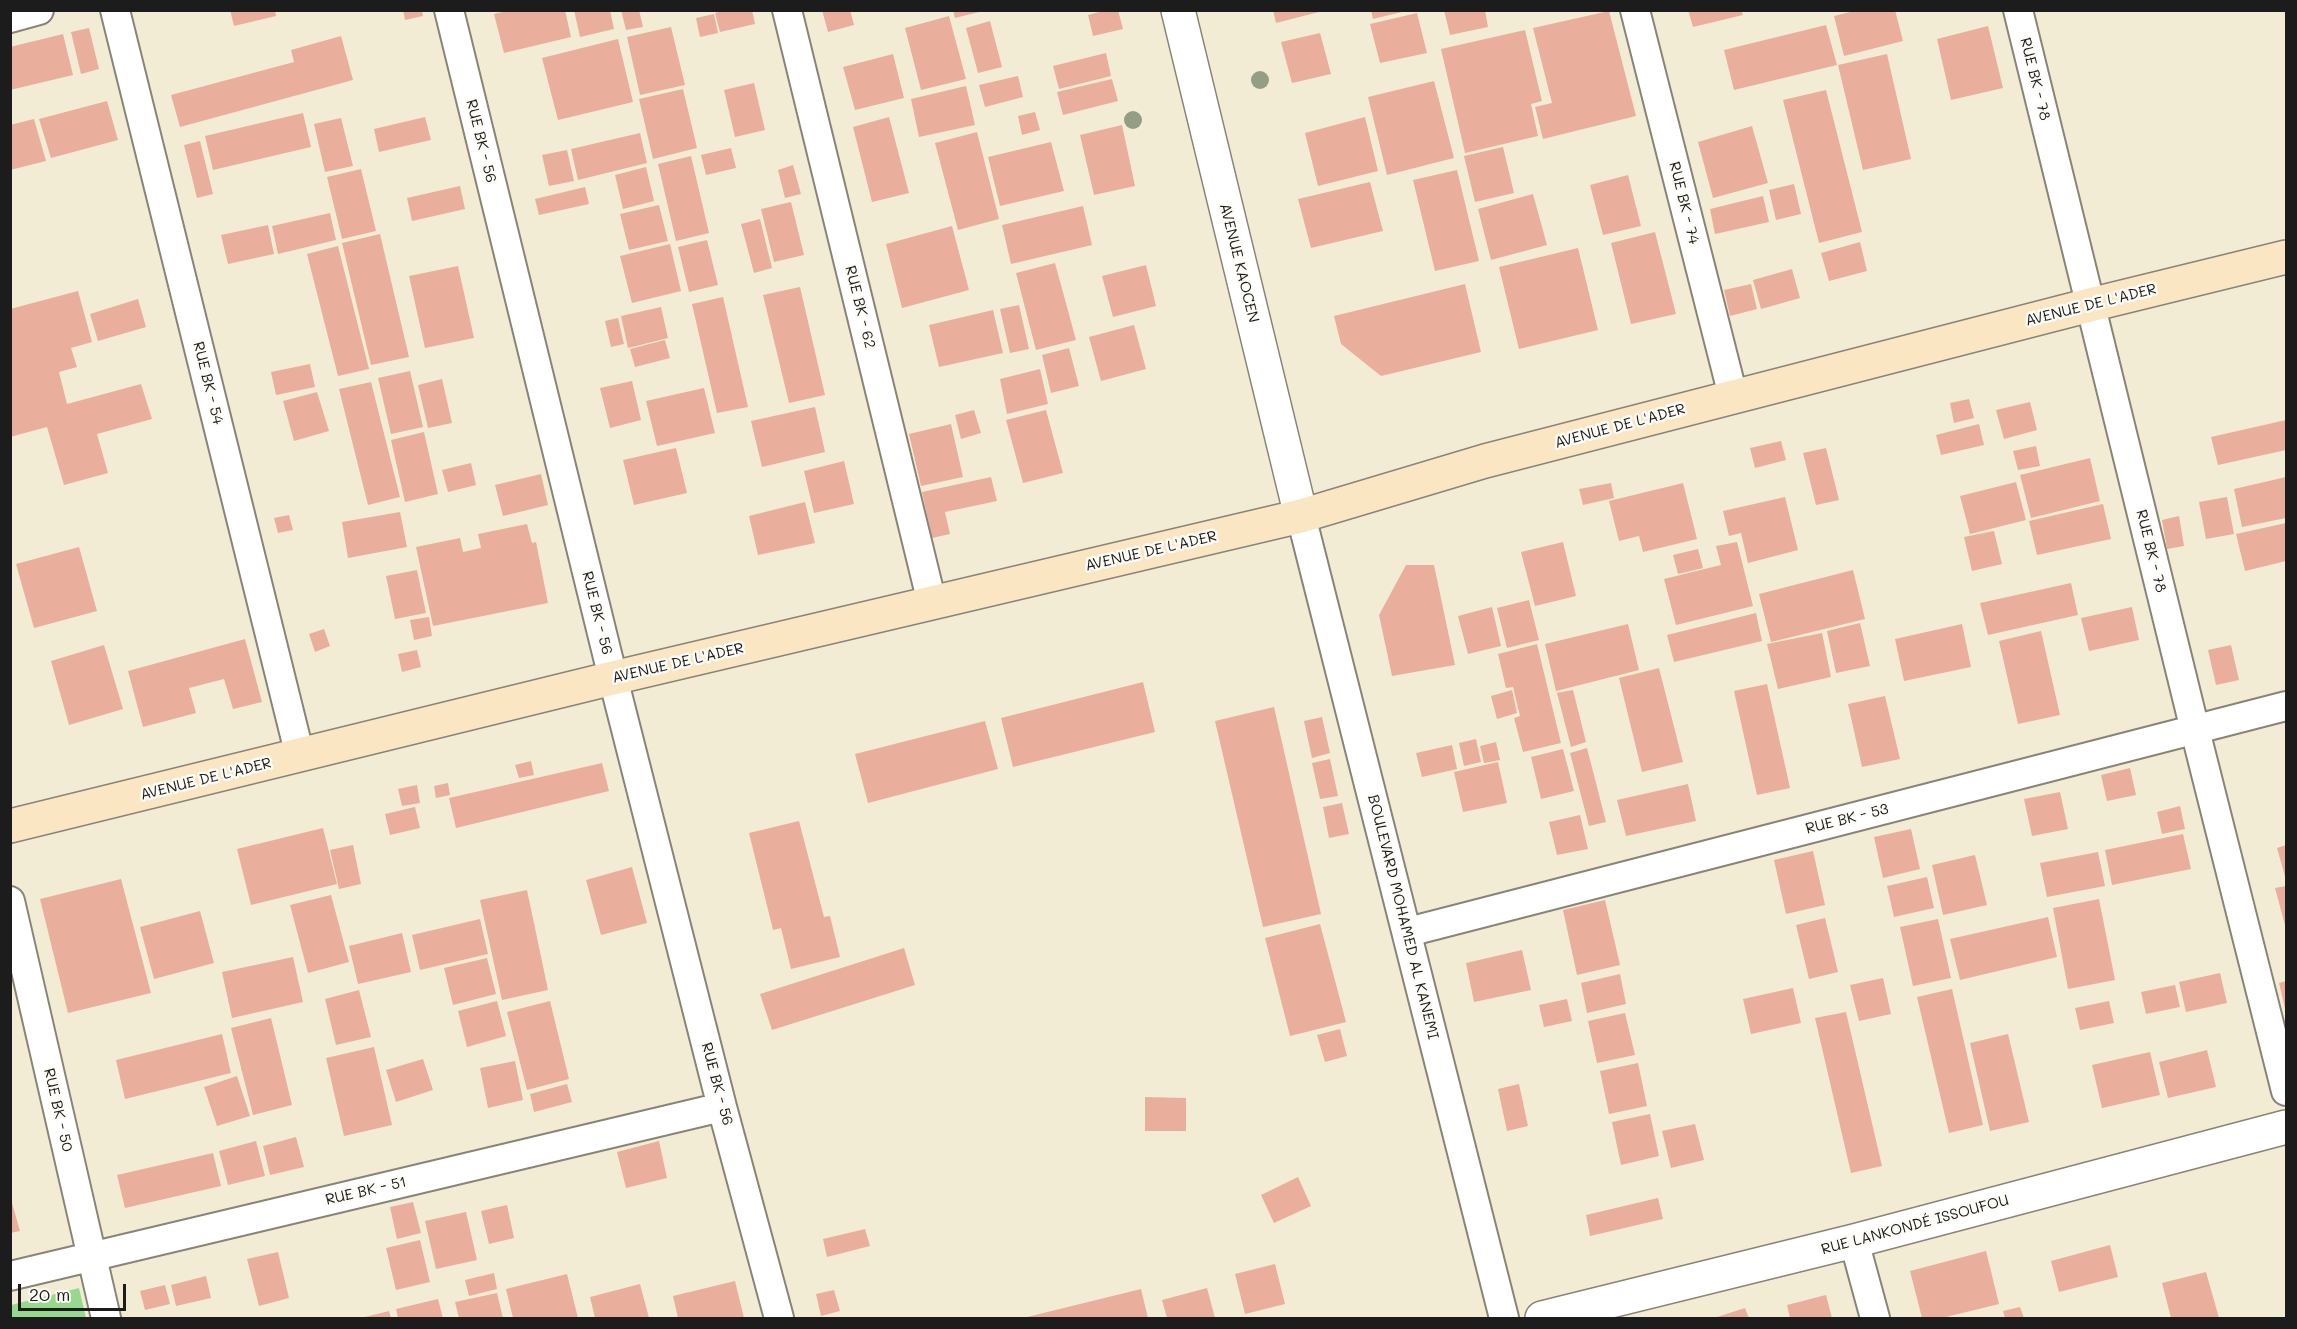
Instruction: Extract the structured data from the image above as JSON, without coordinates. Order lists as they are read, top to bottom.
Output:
{
  "streets": {
    "main road": ["AVENUE DE L'ADER"],
    "street": [
      "RUE BK - 78",
      "RUE BK - 56",
      "RUE BK - 74",
      "AVENUE KAOCEN",
      "RUE BK - 62",
      "RUE BK - 54",
      "RUE BK - 53",
      "BOULEVARD MOHAMED AL KANEMI",
      "RUE BK - 50",
      "RUE BK - 51",
      "RUE LANKONDÉ ISSOUFOU"
    ]
  },
  "crossings": [
    ["RUE BK - 78", "AVENUE DE L'ADER"],
    ["RUE BK - 78", "RUE BK - 53"],
    ["RUE BK - 56", "AVENUE DE L'ADER"],
    ["RUE BK - 56", "RUE BK - 51"],
    ["RUE BK - 74", "AVENUE DE L'ADER"],
    ["AVENUE KAOCEN", "AVENUE DE L'ADER"],
    ["AVENUE KAOCEN", "BOULEVARD MOHAMED AL KANEMI"],
    ["AVENUE DE L'ADER", "RUE BK - 62"],
    ["AVENUE DE L'ADER", "RUE BK - 54"],
    ["AVENUE DE L'ADER", "BOULEVARD MOHAMED AL KANEMI"],
    ["RUE BK - 53", "BOULEVARD MOHAMED AL KANEMI"],
    ["RUE BK - 50", "RUE BK - 51"]
  ],
  "scale_bar": "20 m"
}
